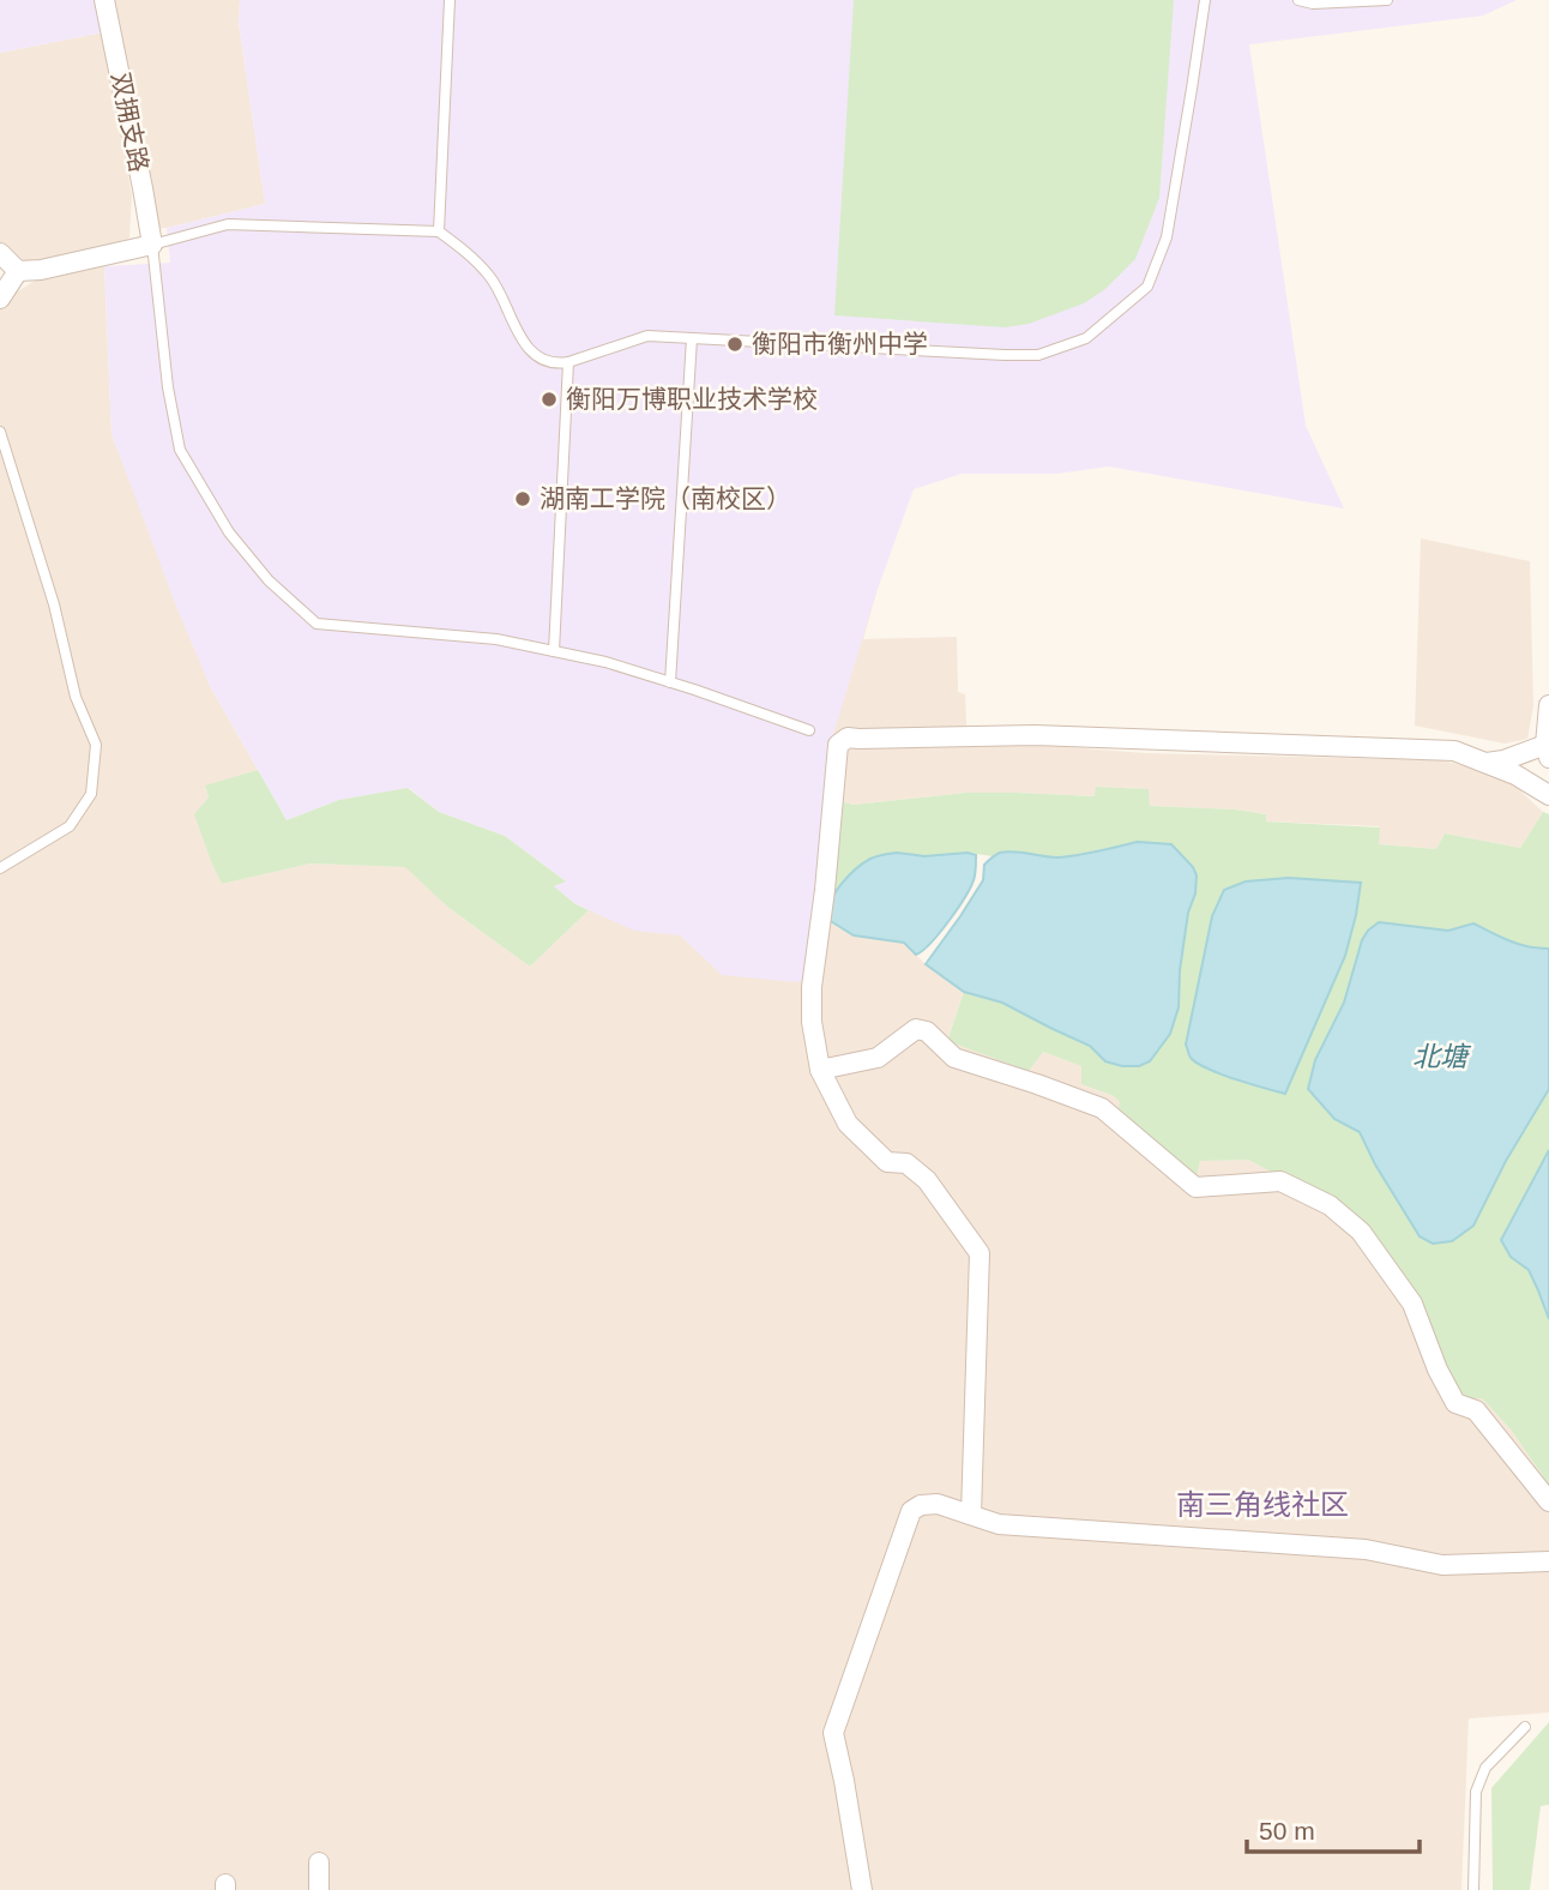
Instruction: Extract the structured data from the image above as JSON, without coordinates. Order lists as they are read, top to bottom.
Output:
{
  "streets": {
    "street": ["双拥支路"]
  },
  "districts": ["南三角线社区"],
  "water": ["北塘"],
  "places": ["衡阳市衡州中学", "衡阳万博职业技术学校", "湖南工学院（南校区）"],
  "scale_bar": "50 m"
}
